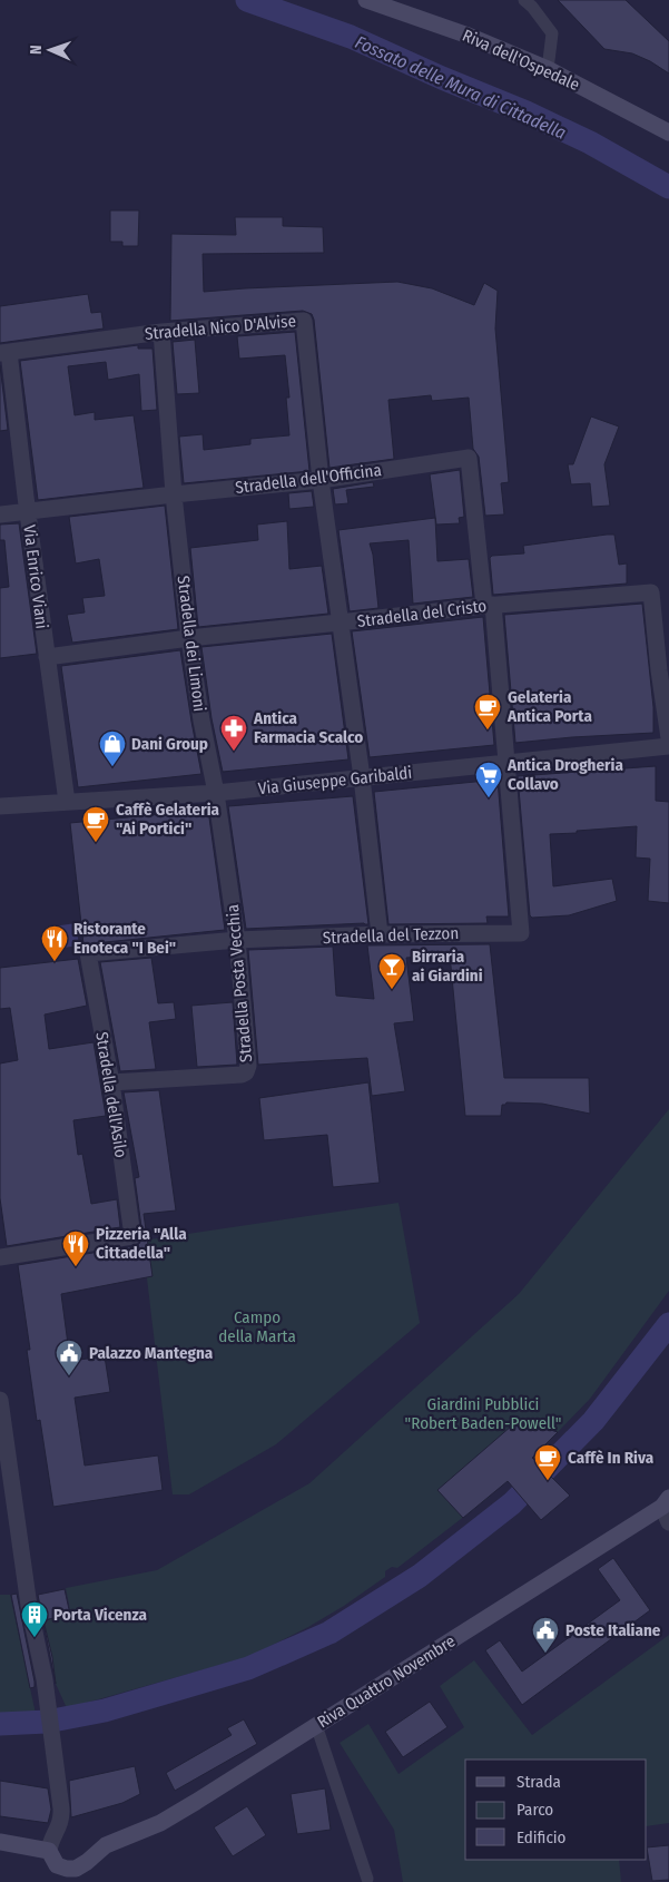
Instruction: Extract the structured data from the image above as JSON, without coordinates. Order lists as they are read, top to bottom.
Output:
{
  "streets": {
    "street": [
      "Riva dell'Ospedale",
      "Stradella Nico D'Alvise",
      "Stradella dell'Officina",
      "Via Enrico Viani",
      "Stradella del Cristo",
      "Stradella dei Limoni",
      "Via Giuseppe Garibaldi",
      "Stradella del Tezzon",
      "Stradella Posta Vecchia",
      "Stradella dell'Asilo",
      "Riva Quattro Novembre"
    ]
  },
  "crossings": [
    ["Stradella Nico D'Alvise", "Stradella dell'Officina"],
    ["Stradella Nico D'Alvise", "Via Enrico Viani"],
    ["Stradella Nico D'Alvise", "Stradella del Cristo"],
    ["Stradella Nico D'Alvise", "Stradella dei Limoni"],
    ["Stradella Nico D'Alvise", "Via Giuseppe Garibaldi"],
    ["Stradella Nico D'Alvise", "Stradella del Tezzon"],
    ["Stradella dell'Officina", "Via Enrico Viani"],
    ["Stradella dell'Officina", "Stradella del Cristo"],
    ["Stradella dell'Officina", "Stradella dei Limoni"],
    ["Via Enrico Viani", "Stradella del Cristo"],
    ["Via Enrico Viani", "Via Giuseppe Garibaldi"],
    ["Stradella del Cristo", "Stradella dei Limoni"],
    ["Stradella dei Limoni", "Via Giuseppe Garibaldi"],
    ["Stradella dei Limoni", "Stradella Posta Vecchia"],
    ["Via Giuseppe Garibaldi", "Stradella del Tezzon"],
    ["Via Giuseppe Garibaldi", "Stradella Posta Vecchia"],
    ["Stradella del Tezzon", "Stradella Posta Vecchia"],
    ["Stradella del Tezzon", "Stradella dell'Asilo"],
    ["Stradella Posta Vecchia", "Stradella dell'Asilo"]
  ],
  "water": ["Fossato delle Mura di Cittadella"],
  "parks": ["Campo della Marta", "Giardini Pubblici \"Robert Baden-Powell\""],
  "places": {
    "cafe": ["Gelateria Antica Porta", "Caffè Gelateria \"Ai Portici\"", "Caffè In Riva"],
    "pharmacy": ["Antica Farmacia Scalco"],
    "shop": ["Dani Group"],
    "supermarket": ["Antica Drogheria Collavo"],
    "restaurant": ["Ristorante Enoteca \"I Bei\"", "Pizzeria \"Alla Cittadella\""],
    "bar": ["Birraria ai Giardini"],
    "public building": ["Palazzo Mantegna", "Poste Italiane"],
    "building": ["Porta Vicenza"]
  },
  "legend": ["Strada", "Parco", "Edificio"],
  "north": "left"
}
